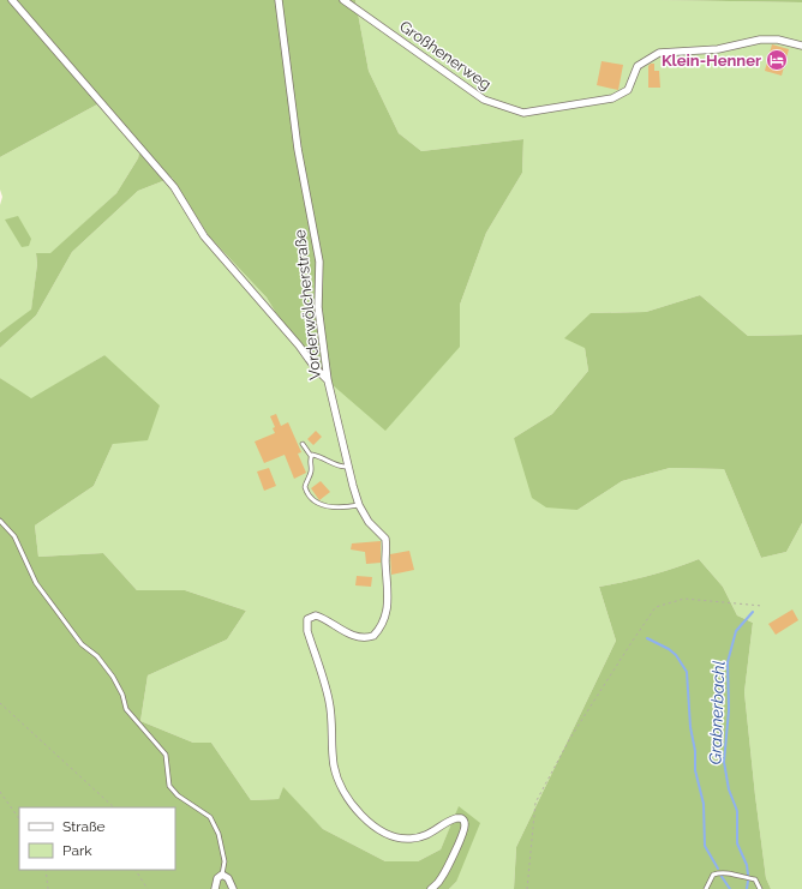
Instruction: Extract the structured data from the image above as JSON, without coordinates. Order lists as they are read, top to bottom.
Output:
{
  "streets": {
    "street": ["Großhenerweg", "Vorderwölcherstraße"]
  },
  "water": ["Grabnerbachl"],
  "places": {
    "hotel": ["Klein-Henner"]
  },
  "legend": ["Straße", "Park"]
}
